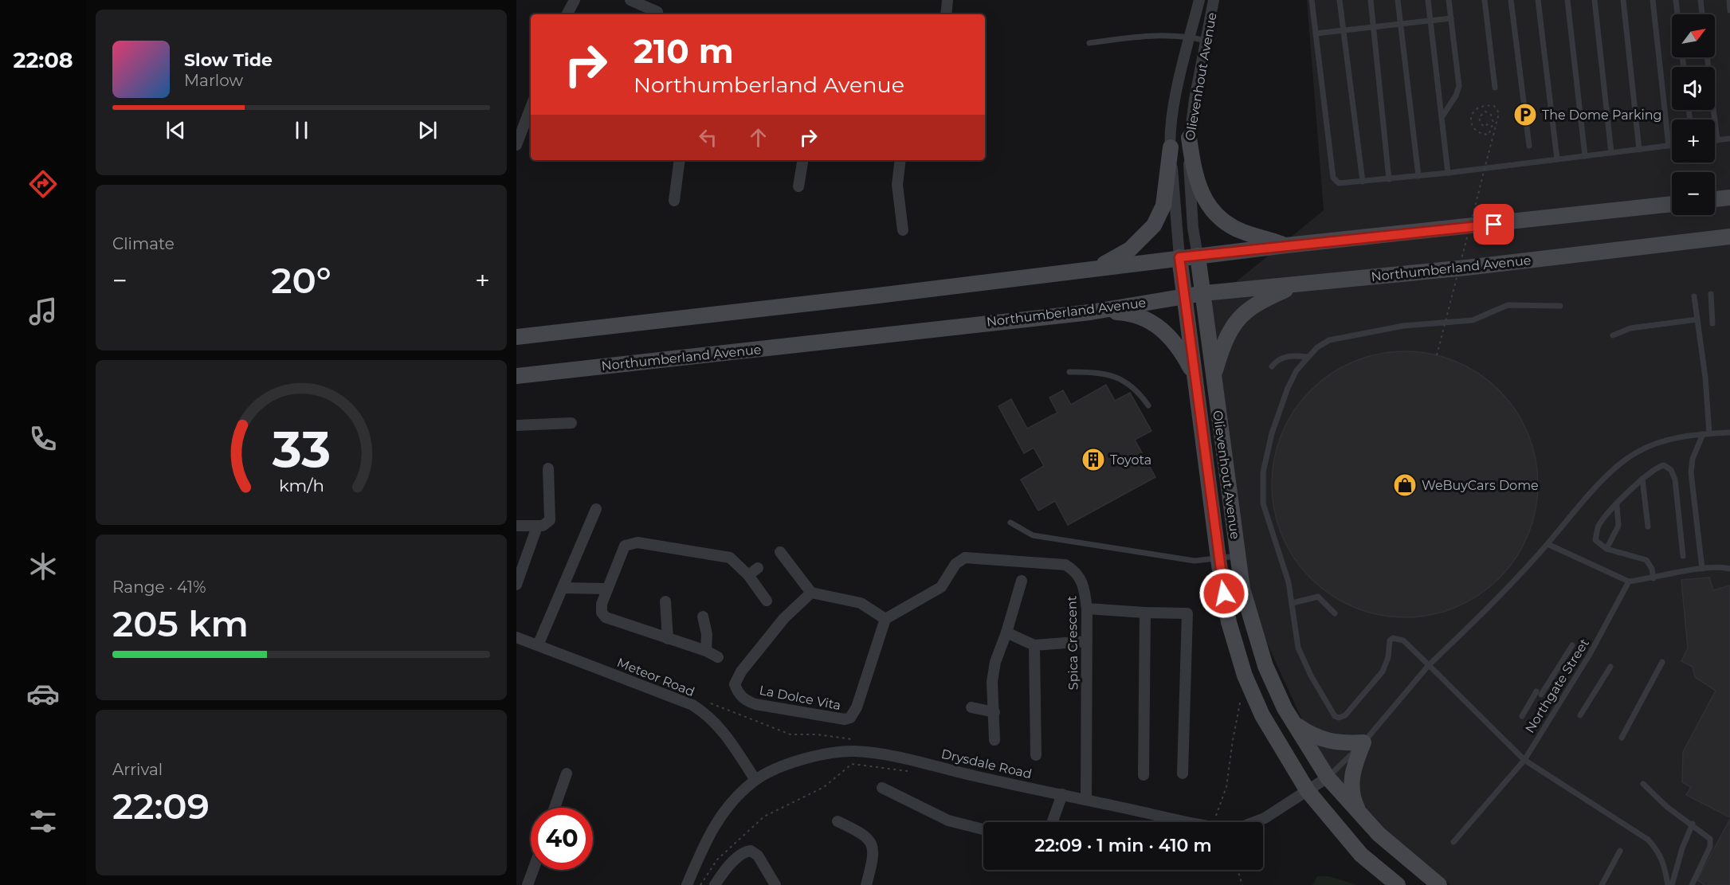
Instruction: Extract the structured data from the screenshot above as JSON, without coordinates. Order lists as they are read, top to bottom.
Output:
{
  "streets": {
    "main road": ["Olievenhout Avenue", "Northumberland Avenue"],
    "street": [
      "Spica Crescent",
      "Meteor Road",
      "La Dolce Vita",
      "Drysdale Road"
    ],
    "lane": ["Northgate Street"]
  },
  "crossings": [
    ["Olievenhout Avenue", "Northumberland Avenue"],
    ["Olievenhout Avenue", "Drysdale Road"],
    ["Spica Crescent", "La Dolce Vita"],
    ["Spica Crescent", "Drysdale Road"],
    ["Meteor Road", "Drysdale Road"]
  ],
  "places": {
    "parking": ["The Dome Parking"],
    "building": ["Toyota"],
    "shop": ["WeBuyCars Dome"]
  },
  "north": "top right",
  "page": {
    "tabs": "22:08",
    "map_buttons": ["+", "−"],
    "turn": ["210 m", "Northumberland Avenue"],
    "song": ["Slow Tide", "Marlow"],
    "tile": [
      "Climate",
      ["Range · 41%", "205 km"],
      ["Arrival", "22:09"]
    ],
    "heat": ["−", "20°", "+"],
    "limit": "40",
    "trip": "22:09 · 1 min · 410 m",
    "gauge": ["33", "km/h"]
  }
}
